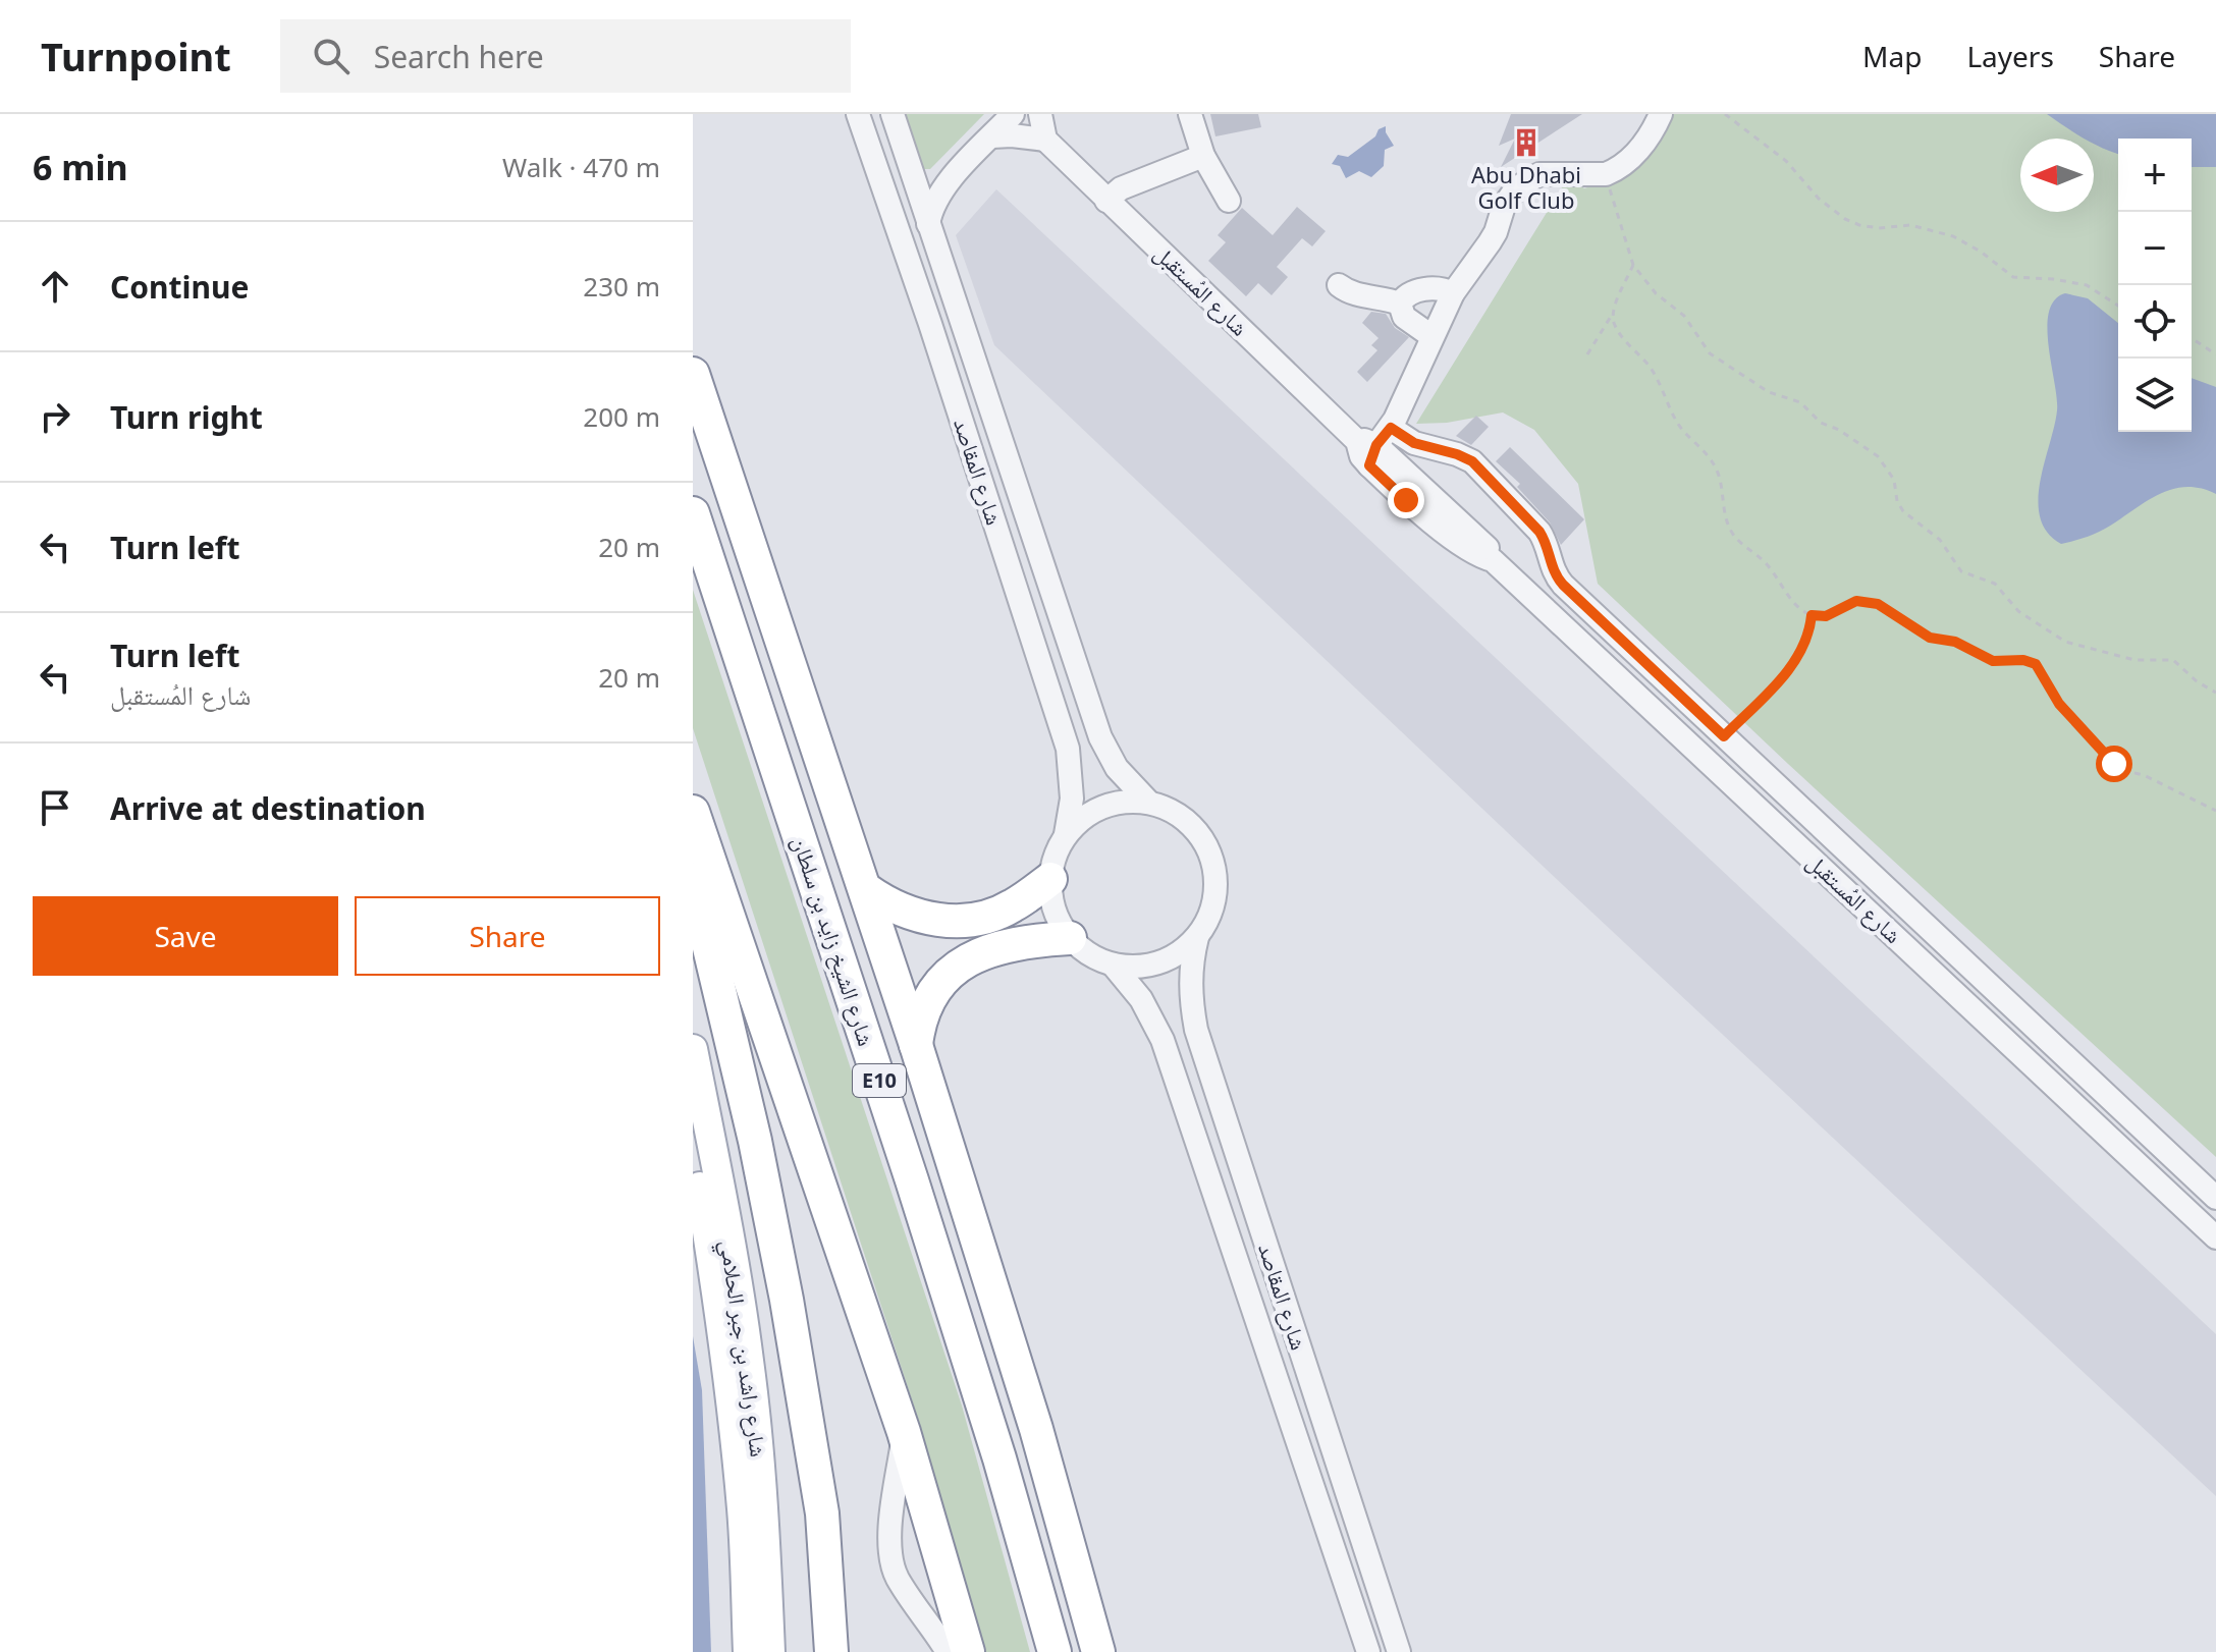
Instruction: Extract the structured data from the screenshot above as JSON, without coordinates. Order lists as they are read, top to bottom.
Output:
{
  "streets": {
    "highway": ["شارع الشيخ زايد بن سلطان", "E10"],
    "main road": ["شارع راشد بن جبر الحلامي"],
    "street": ["شارع المُستقبل", "شارع المقاصد"]
  },
  "places": {
    "building": ["Abu Dhabi Golf Club"]
  },
  "north": "left",
  "page": {
    "header": "Turnpoint",
    "search": "Search here",
    "nav": ["Map", "Layers", "Share"],
    "heading": ["6 min", "Walk · 470 m"],
    "map_buttons": ["+", "−"],
    "list": [
      ["Continue", "230 m"],
      ["Turn right", "200 m"],
      ["Turn left", "20 m"],
      ["Turn left", "شارع المُستقبل", "20 m"],
      "Arrive at destination"
    ],
    "buttons": ["Save", "Share"]
  }
}
